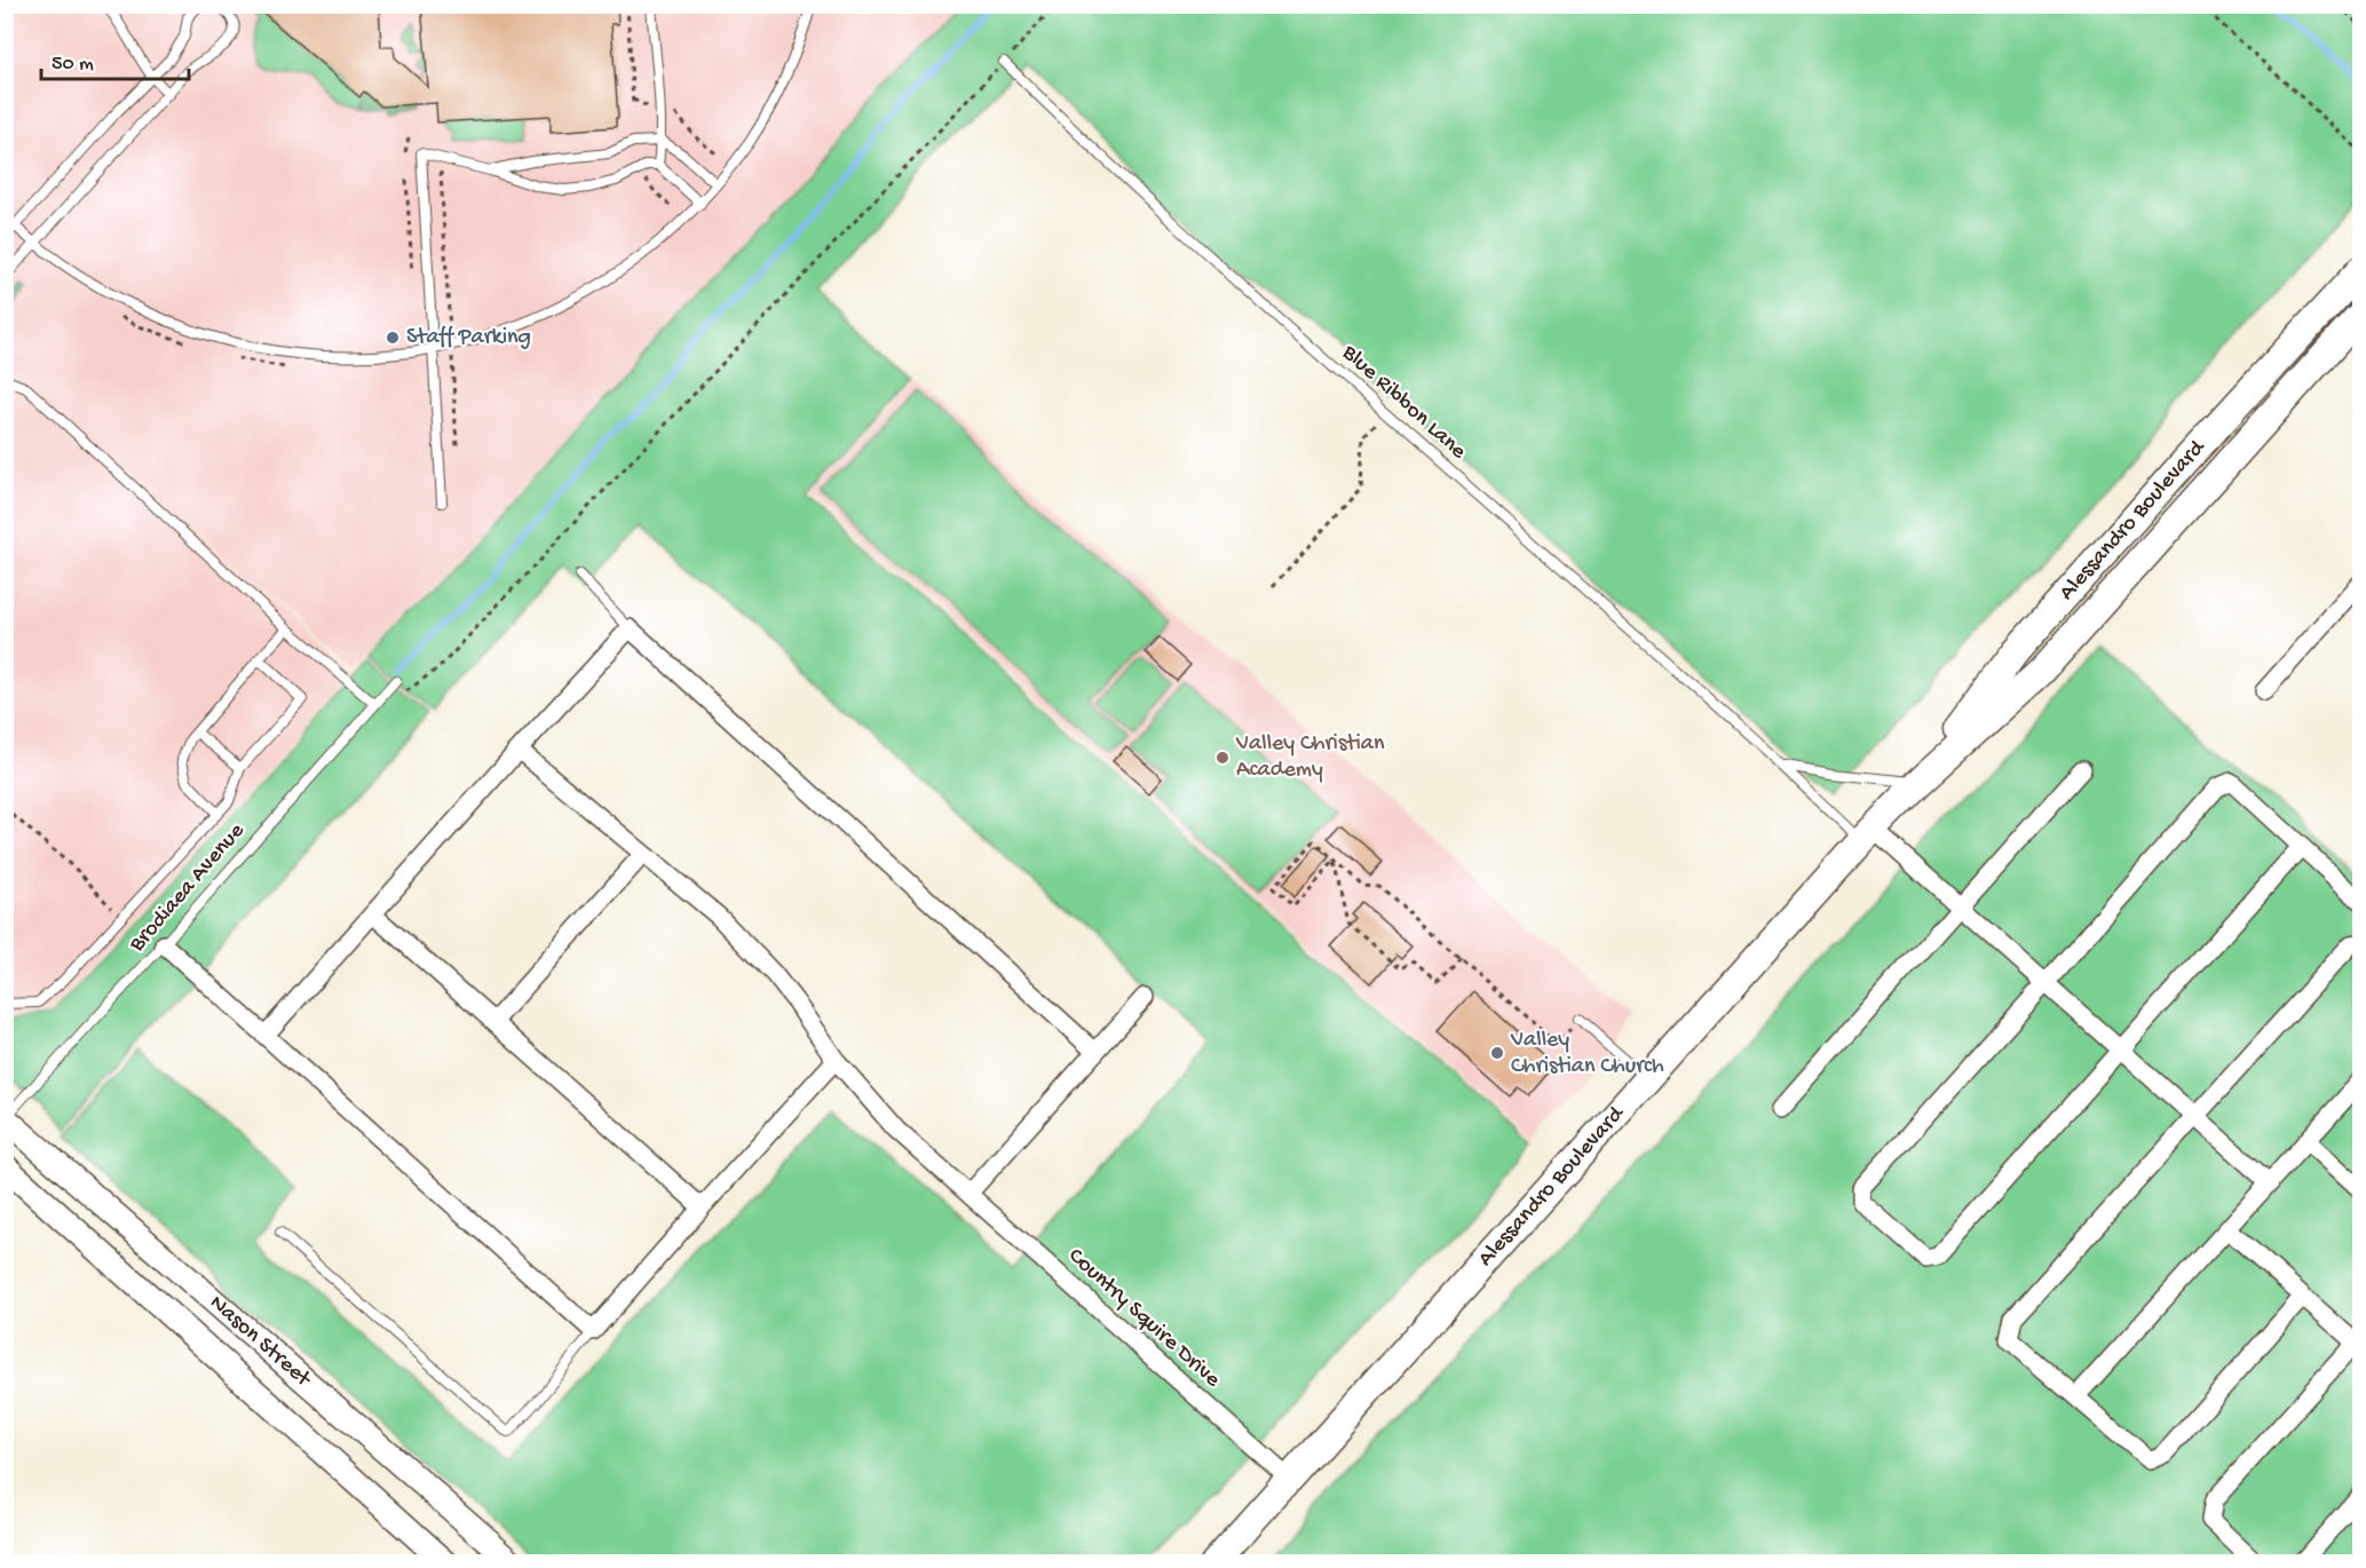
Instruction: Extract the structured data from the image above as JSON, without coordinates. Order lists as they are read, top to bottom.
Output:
{
  "streets": {
    "main road": ["Alessandro Boulevard", "Nason Street"],
    "street": ["Country Squire Drive"],
    "lane": ["Blue Ribbon Lane", "Brodiaea Avenue"]
  },
  "crossings": [
    ["Blue Ribbon Lane", "Alessandro Boulevard"],
    ["Alessandro Boulevard", "Country Squire Drive"],
    ["Brodiaea Avenue", "Nason Street"]
  ],
  "places": ["Staff Parking", "Valley Christian Academy", "Valley Christian Church"],
  "scale_bar": "50 m"
}
